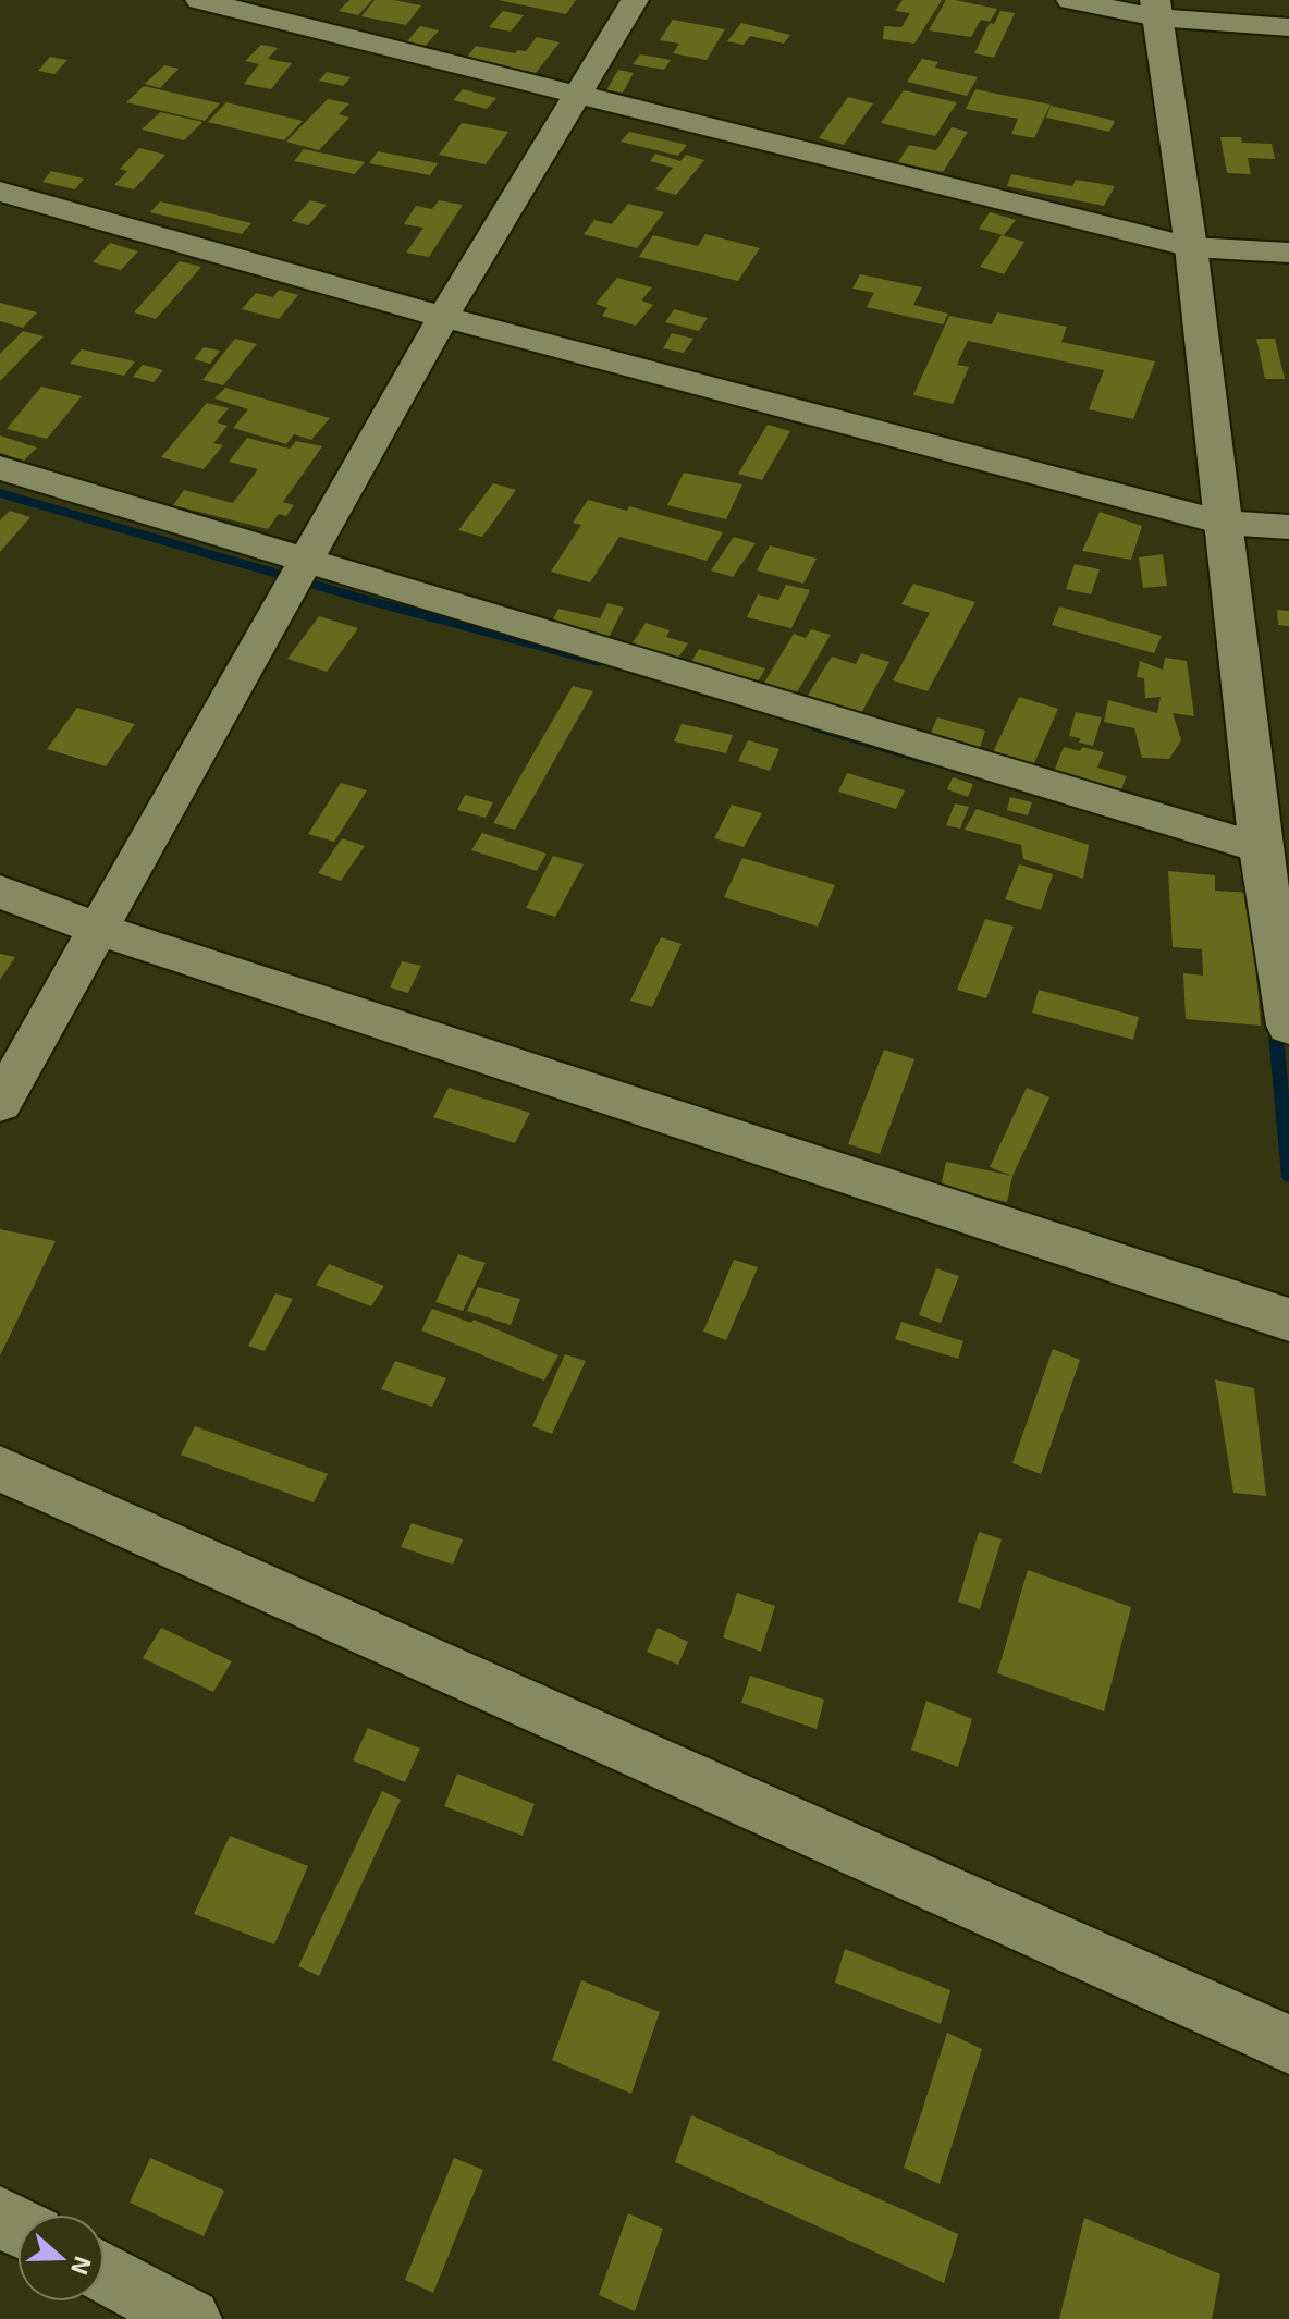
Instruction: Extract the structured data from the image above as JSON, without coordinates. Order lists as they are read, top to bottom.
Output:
{
  "north": "right"
}
